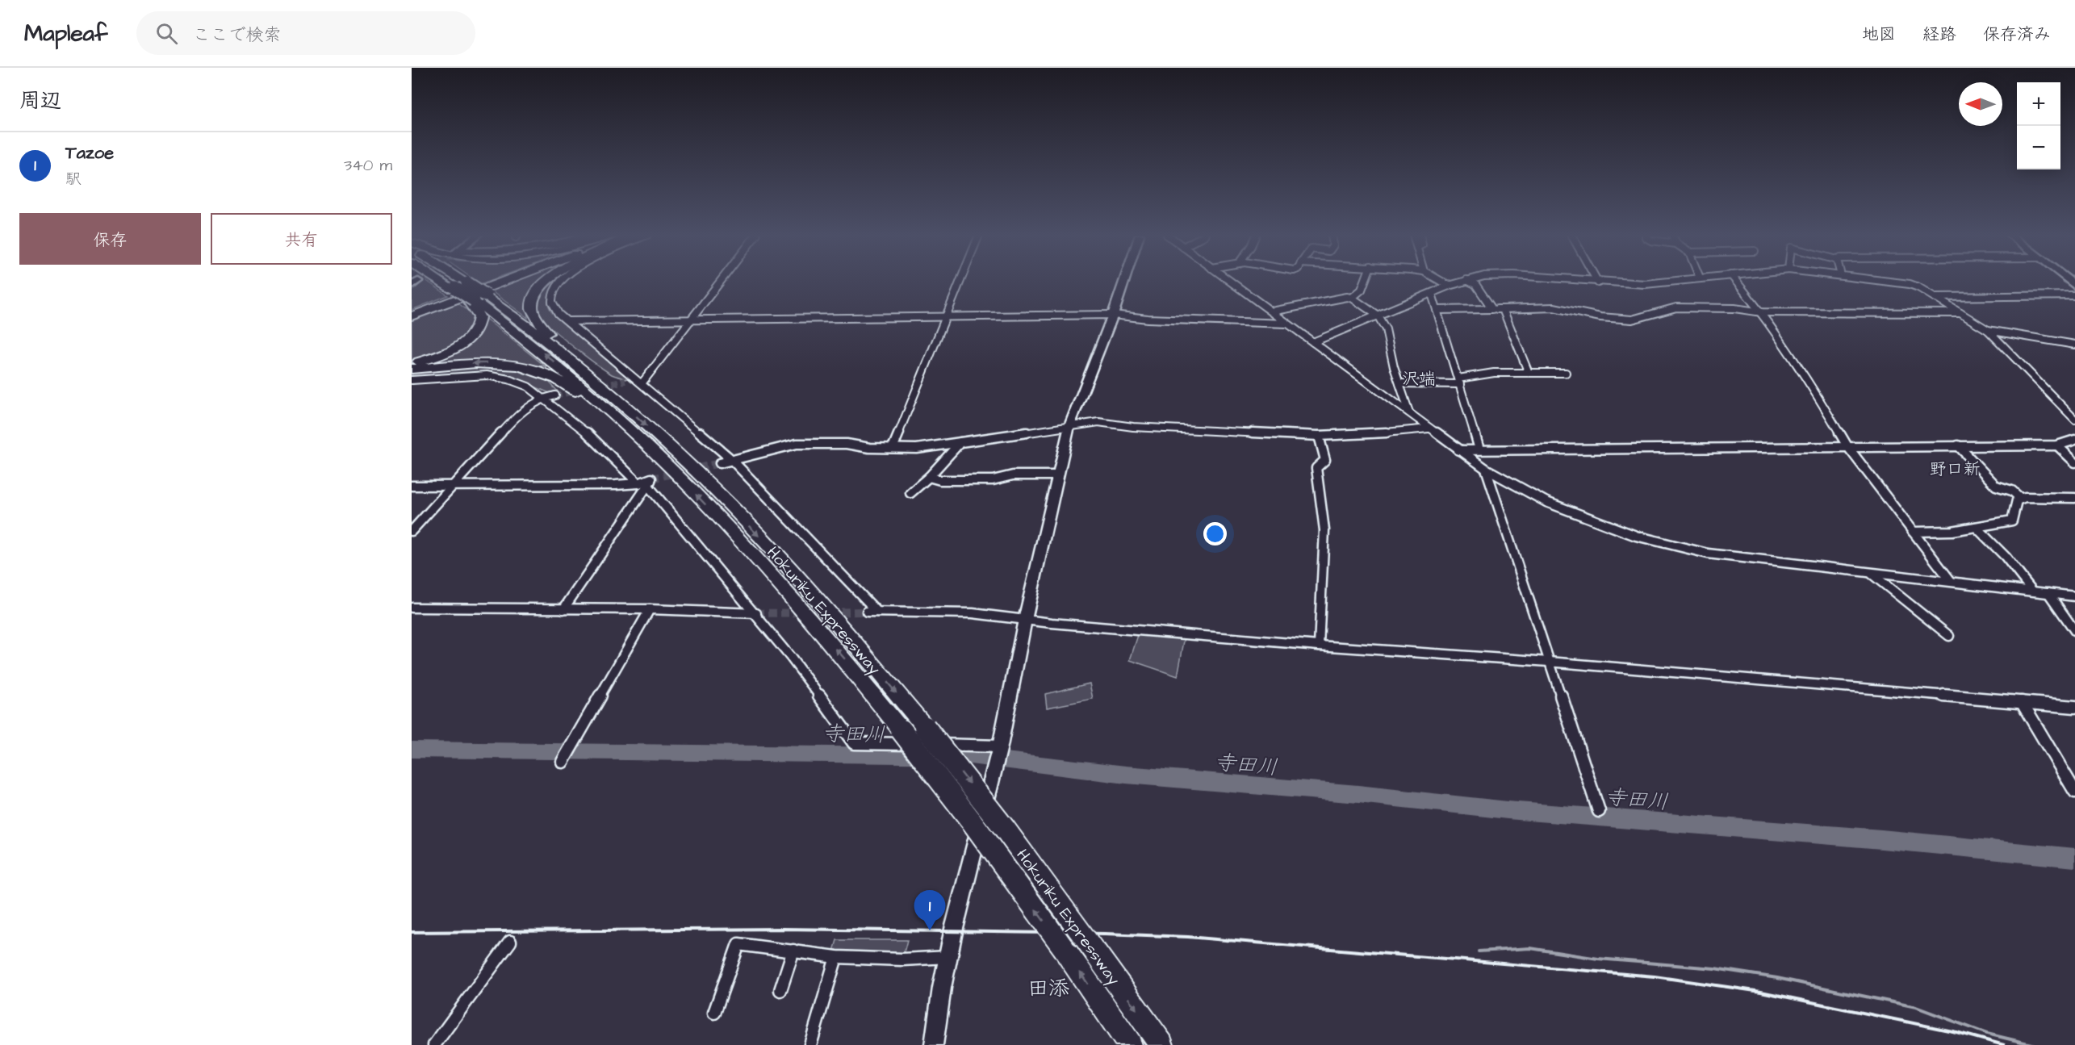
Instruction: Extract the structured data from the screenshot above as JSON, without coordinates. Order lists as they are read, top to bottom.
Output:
{
  "streets": {
    "highway": ["Hokuriku Expressway"]
  },
  "districts": ["沢端", "野口新", "田添"],
  "water": ["寺田川"],
  "north": "left",
  "page": {
    "header": "Mapleaf",
    "search": "ここで検索",
    "nav": ["地図", "経路", "保存済み"],
    "heading": "周辺",
    "map_buttons": ["+", "−"],
    "list": [
      {
        "mark": "1",
        "name": "Tazoe",
        "note": "駅",
        "value": "340 m"
      }
    ],
    "buttons": ["保存", "共有"],
    "pins": "1"
  }
}
